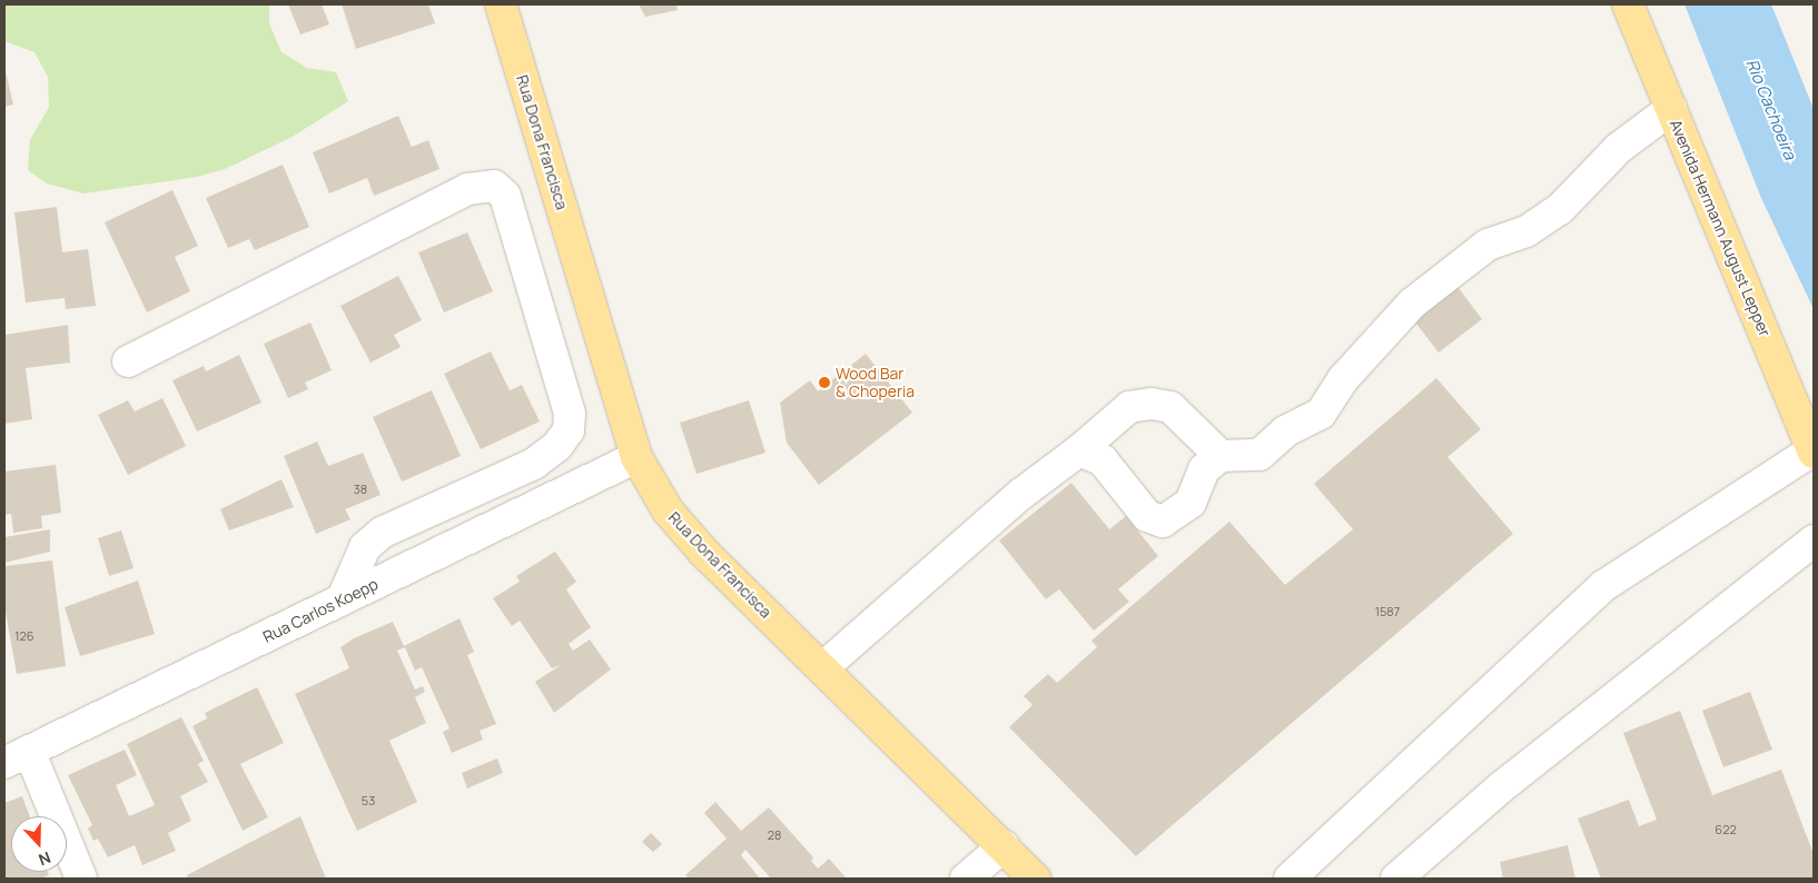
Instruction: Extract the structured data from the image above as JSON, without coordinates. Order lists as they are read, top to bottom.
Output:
{
  "streets": {
    "main road": ["Rua Dona Francisca", "Avenida Hermann August Lepper"],
    "street": ["Rua Carlos Koepp"]
  },
  "crossings": [
    ["Rua Dona Francisca", "Rua Carlos Koepp"]
  ],
  "water": ["Rio Cachoeira"],
  "places": ["Wood Bar & Choperia"],
  "house_numbers": [
    "38",
    "1587",
    "126",
    "53",
    "622",
    "28"
  ],
  "north": "bottom"
}
